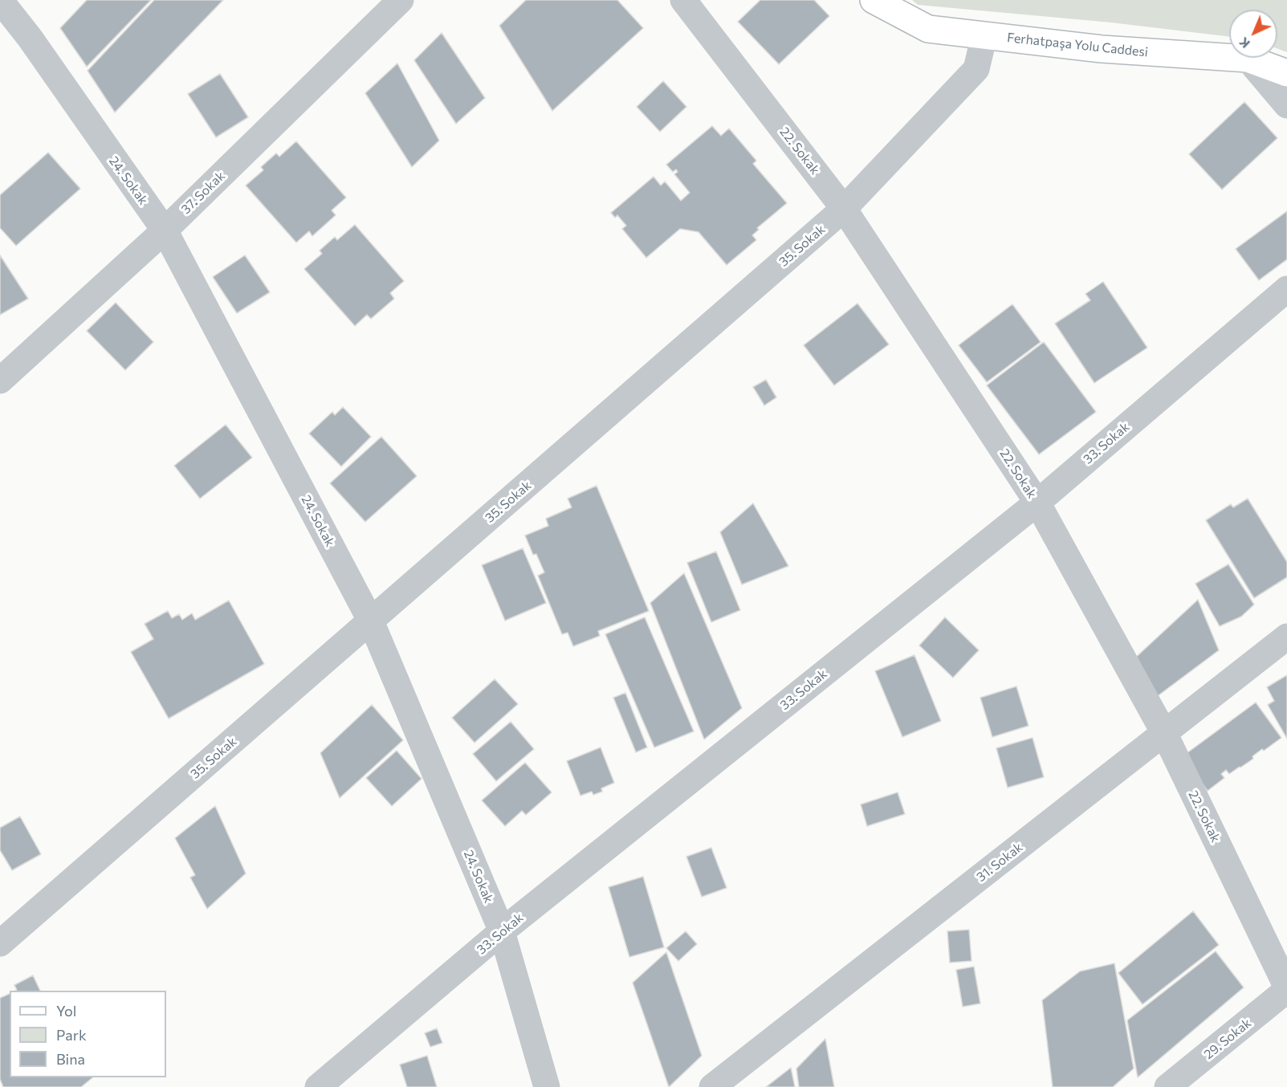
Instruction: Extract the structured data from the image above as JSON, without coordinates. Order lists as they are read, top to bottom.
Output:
{
  "streets": {
    "main road": ["Ferhatpaşa Yolu Caddesi"],
    "street": [
      "22. Sokak",
      "24. Sokak",
      "37. Sokak",
      "35. Sokak",
      "33. Sokak",
      "31. Sokak",
      "29. Sokak"
    ]
  },
  "crossings": [
    ["Ferhatpaşa Yolu Caddesi", "35. Sokak"],
    ["22. Sokak", "35. Sokak"],
    ["22. Sokak", "33. Sokak"],
    ["22. Sokak", "31. Sokak"],
    ["22. Sokak", "29. Sokak"],
    ["24. Sokak", "37. Sokak"],
    ["24. Sokak", "35. Sokak"],
    ["24. Sokak", "33. Sokak"]
  ],
  "legend": ["Yol", "Park", "Bina"],
  "north": "bottom left"
}
